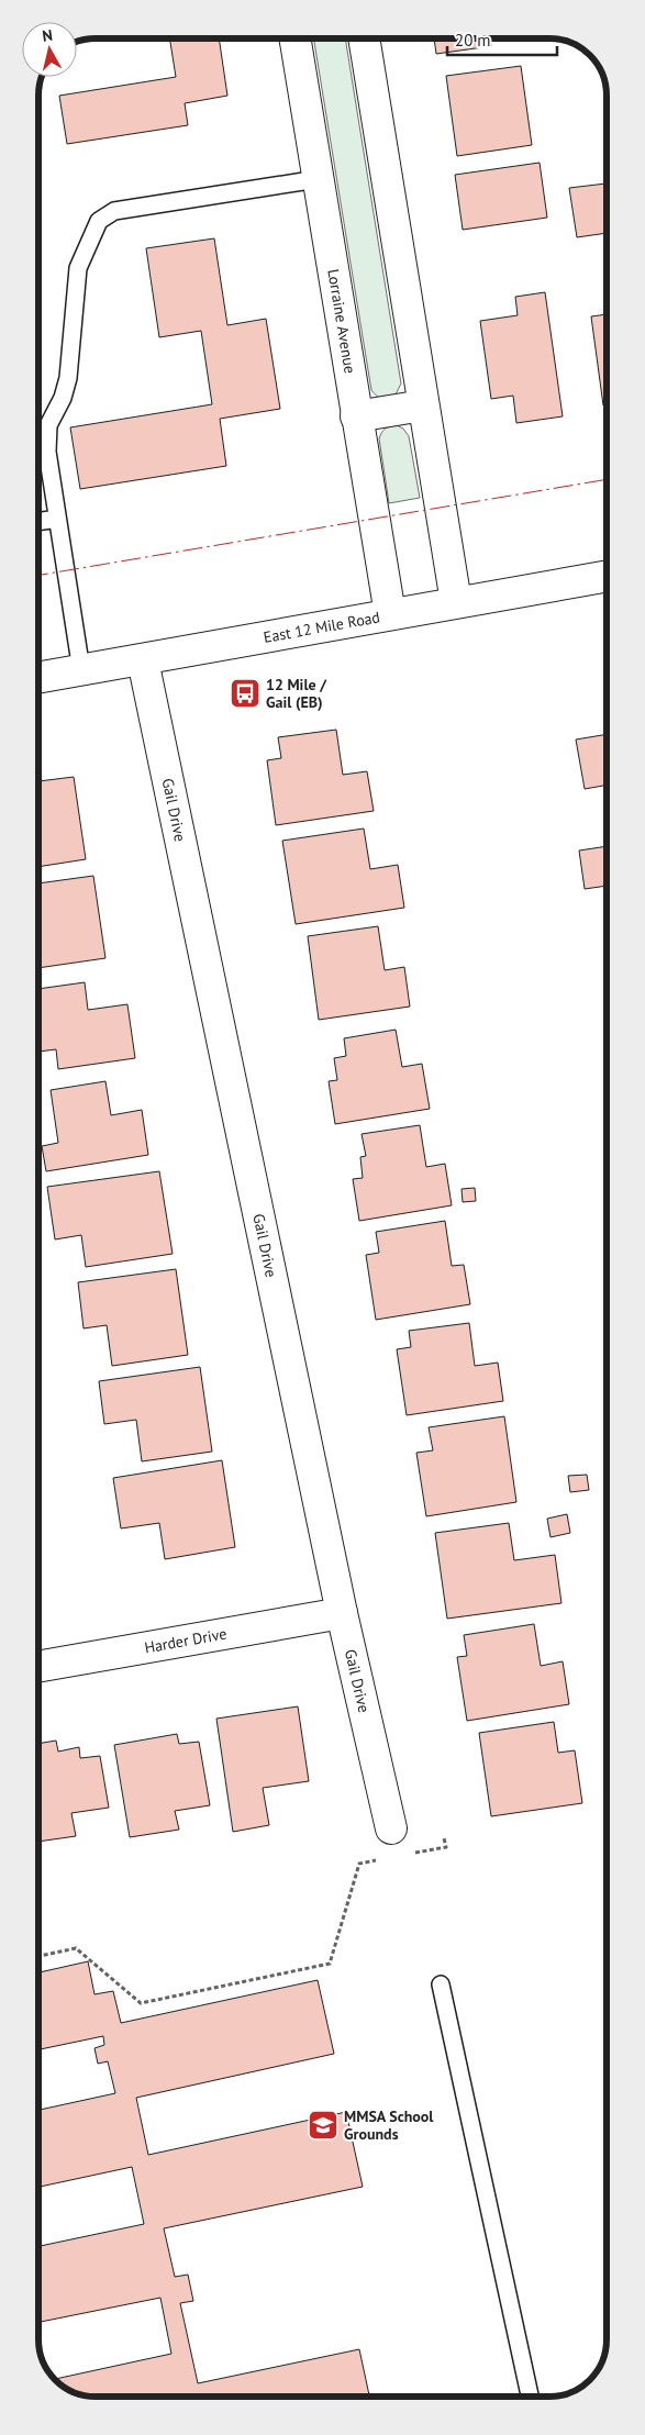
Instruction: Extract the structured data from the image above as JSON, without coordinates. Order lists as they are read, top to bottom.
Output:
{
  "streets": {
    "street": [
      "Lorraine Avenue",
      "East 12 Mile Road",
      "Gail Drive",
      "Harder Drive"
    ]
  },
  "crossings": [
    ["Lorraine Avenue", "East 12 Mile Road"],
    ["East 12 Mile Road", "Gail Drive"],
    ["Gail Drive", "Harder Drive"]
  ],
  "places": {
    "bus stop": ["12 Mile / Gail (EB)"],
    "school or university": ["MMSA School Grounds"]
  },
  "scale_bar": "20 m",
  "north": "top"
}
